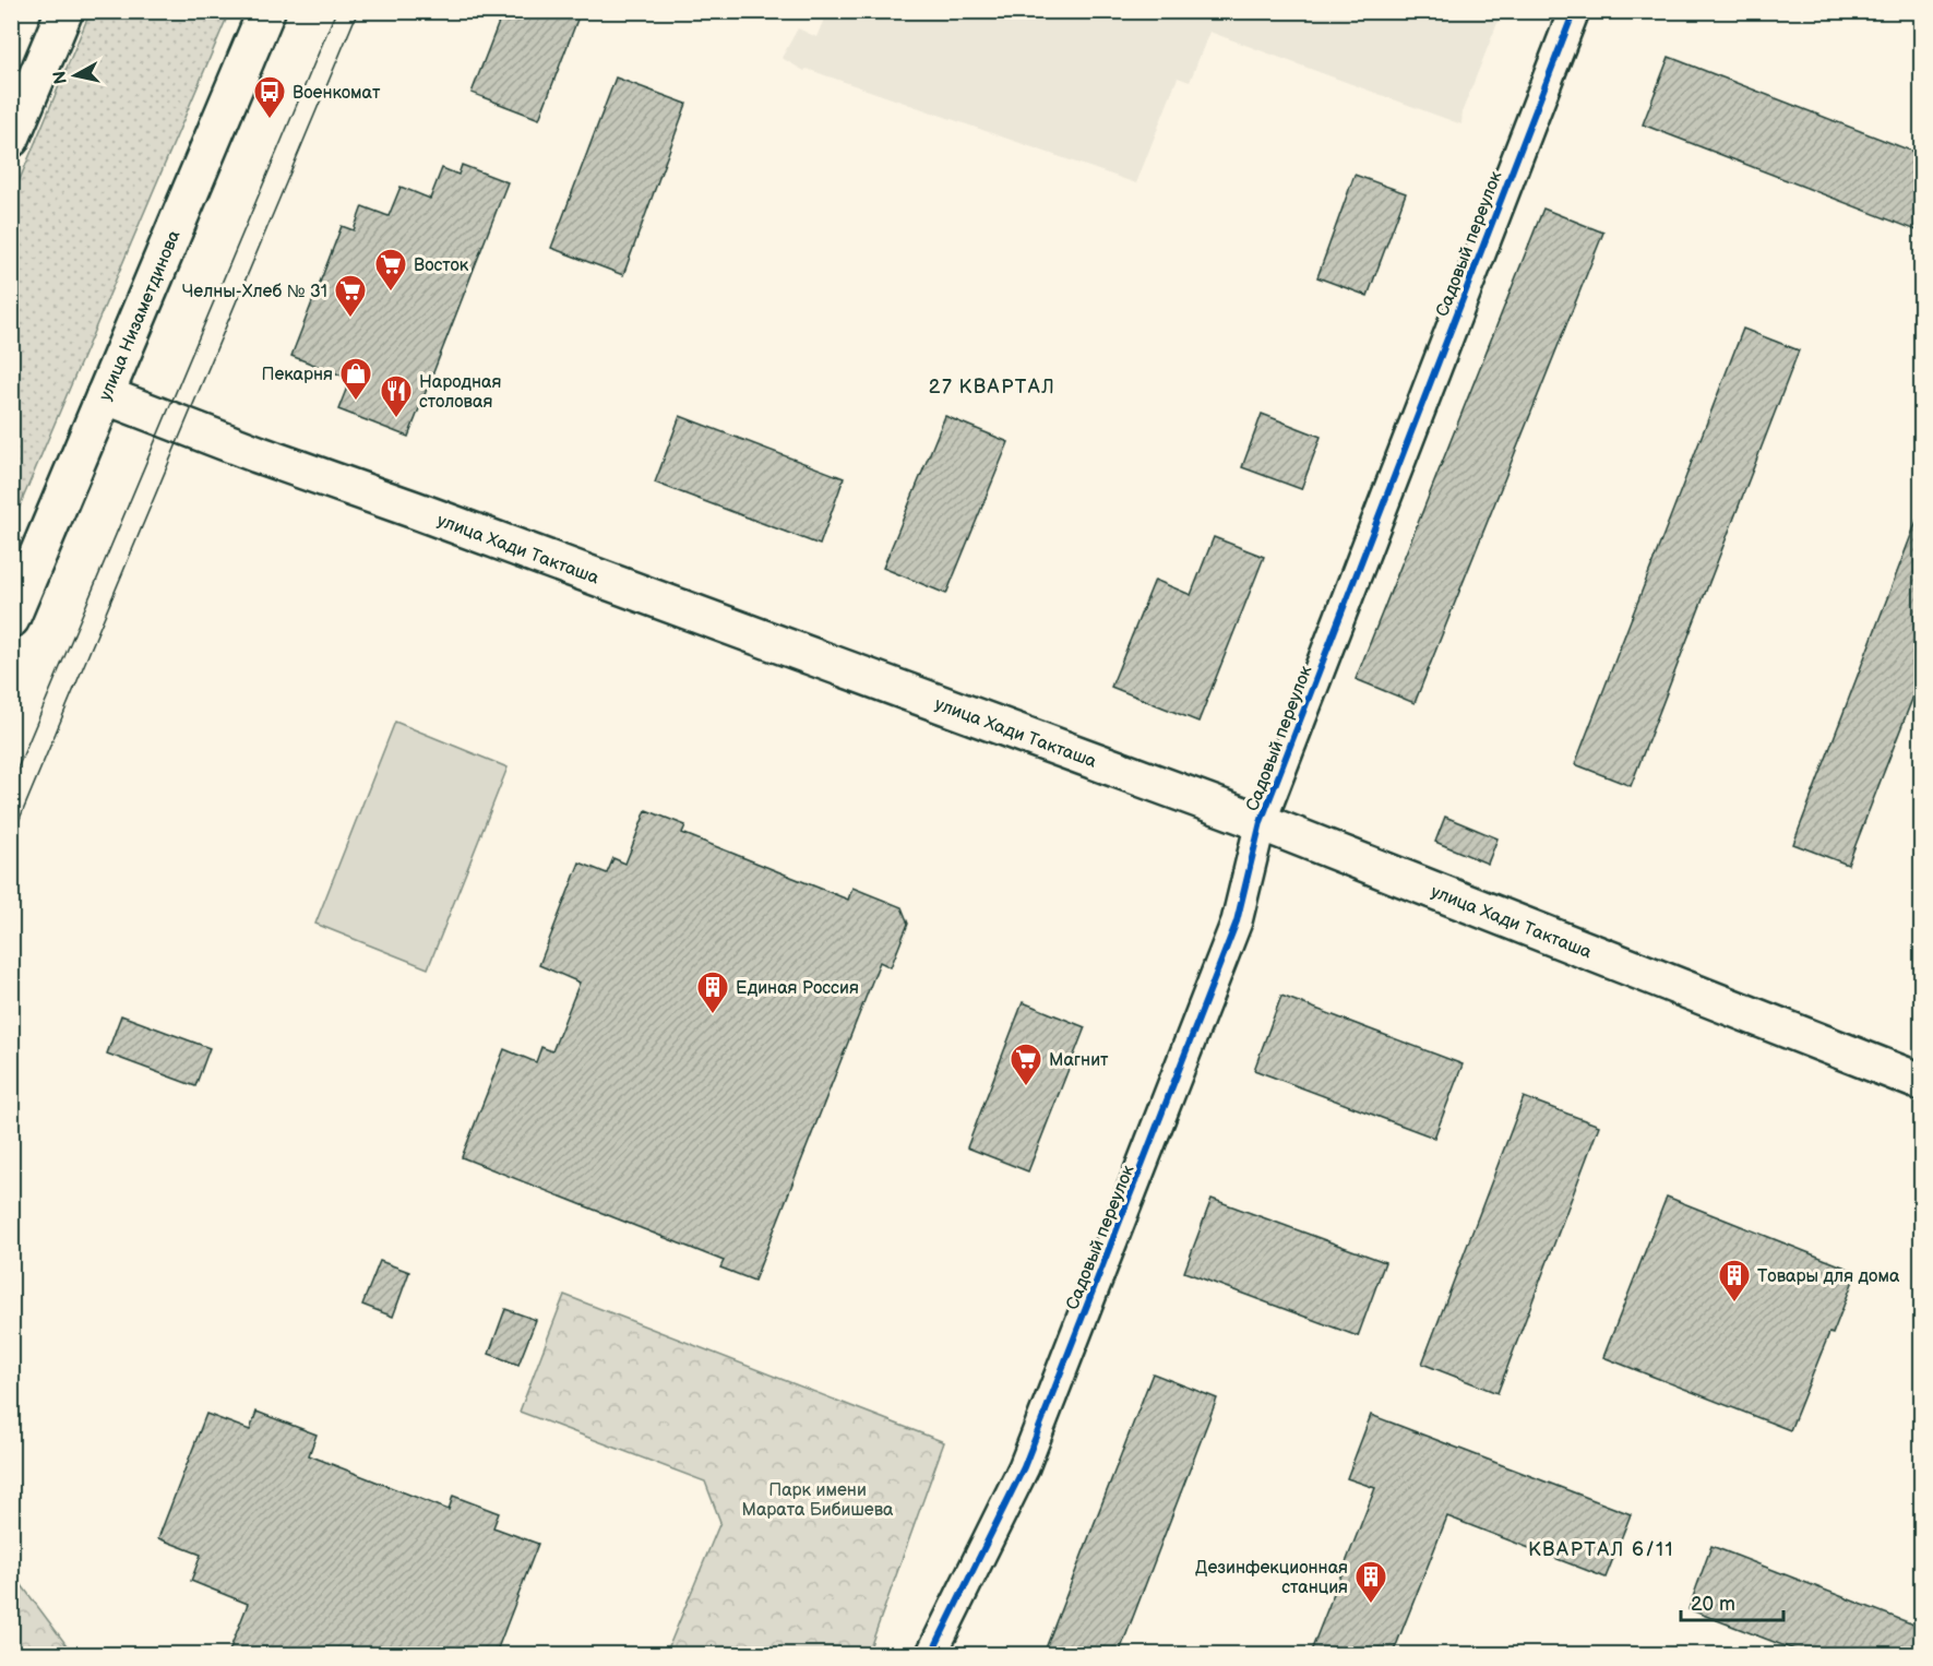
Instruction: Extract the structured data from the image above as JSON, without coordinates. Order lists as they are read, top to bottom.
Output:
{
  "streets": {
    "main road": ["улица Низаметдинова", "улица Хади Такташа"],
    "street": ["Садовый переулок"]
  },
  "crossings": [
    ["Садовый переулок", "улица Хади Такташа"],
    ["улица Низаметдинова", "улица Хади Такташа"]
  ],
  "districts": ["27 КВАРТАЛ", "КВАРТАЛ 6/11"],
  "parks": ["Парк имени Марата Бибишева"],
  "places": {
    "bus stop": ["Военкомат"],
    "supermarket": ["Восток", "Челны-Хлеб № 31", "Магнит"],
    "shop": ["Пекарня"],
    "restaurant": ["Народная столовая"],
    "building": ["Единая Россия", "Товары для дома", "Дезинфекционная станция"]
  },
  "scale_bar": "20 m",
  "north": "left"
}
